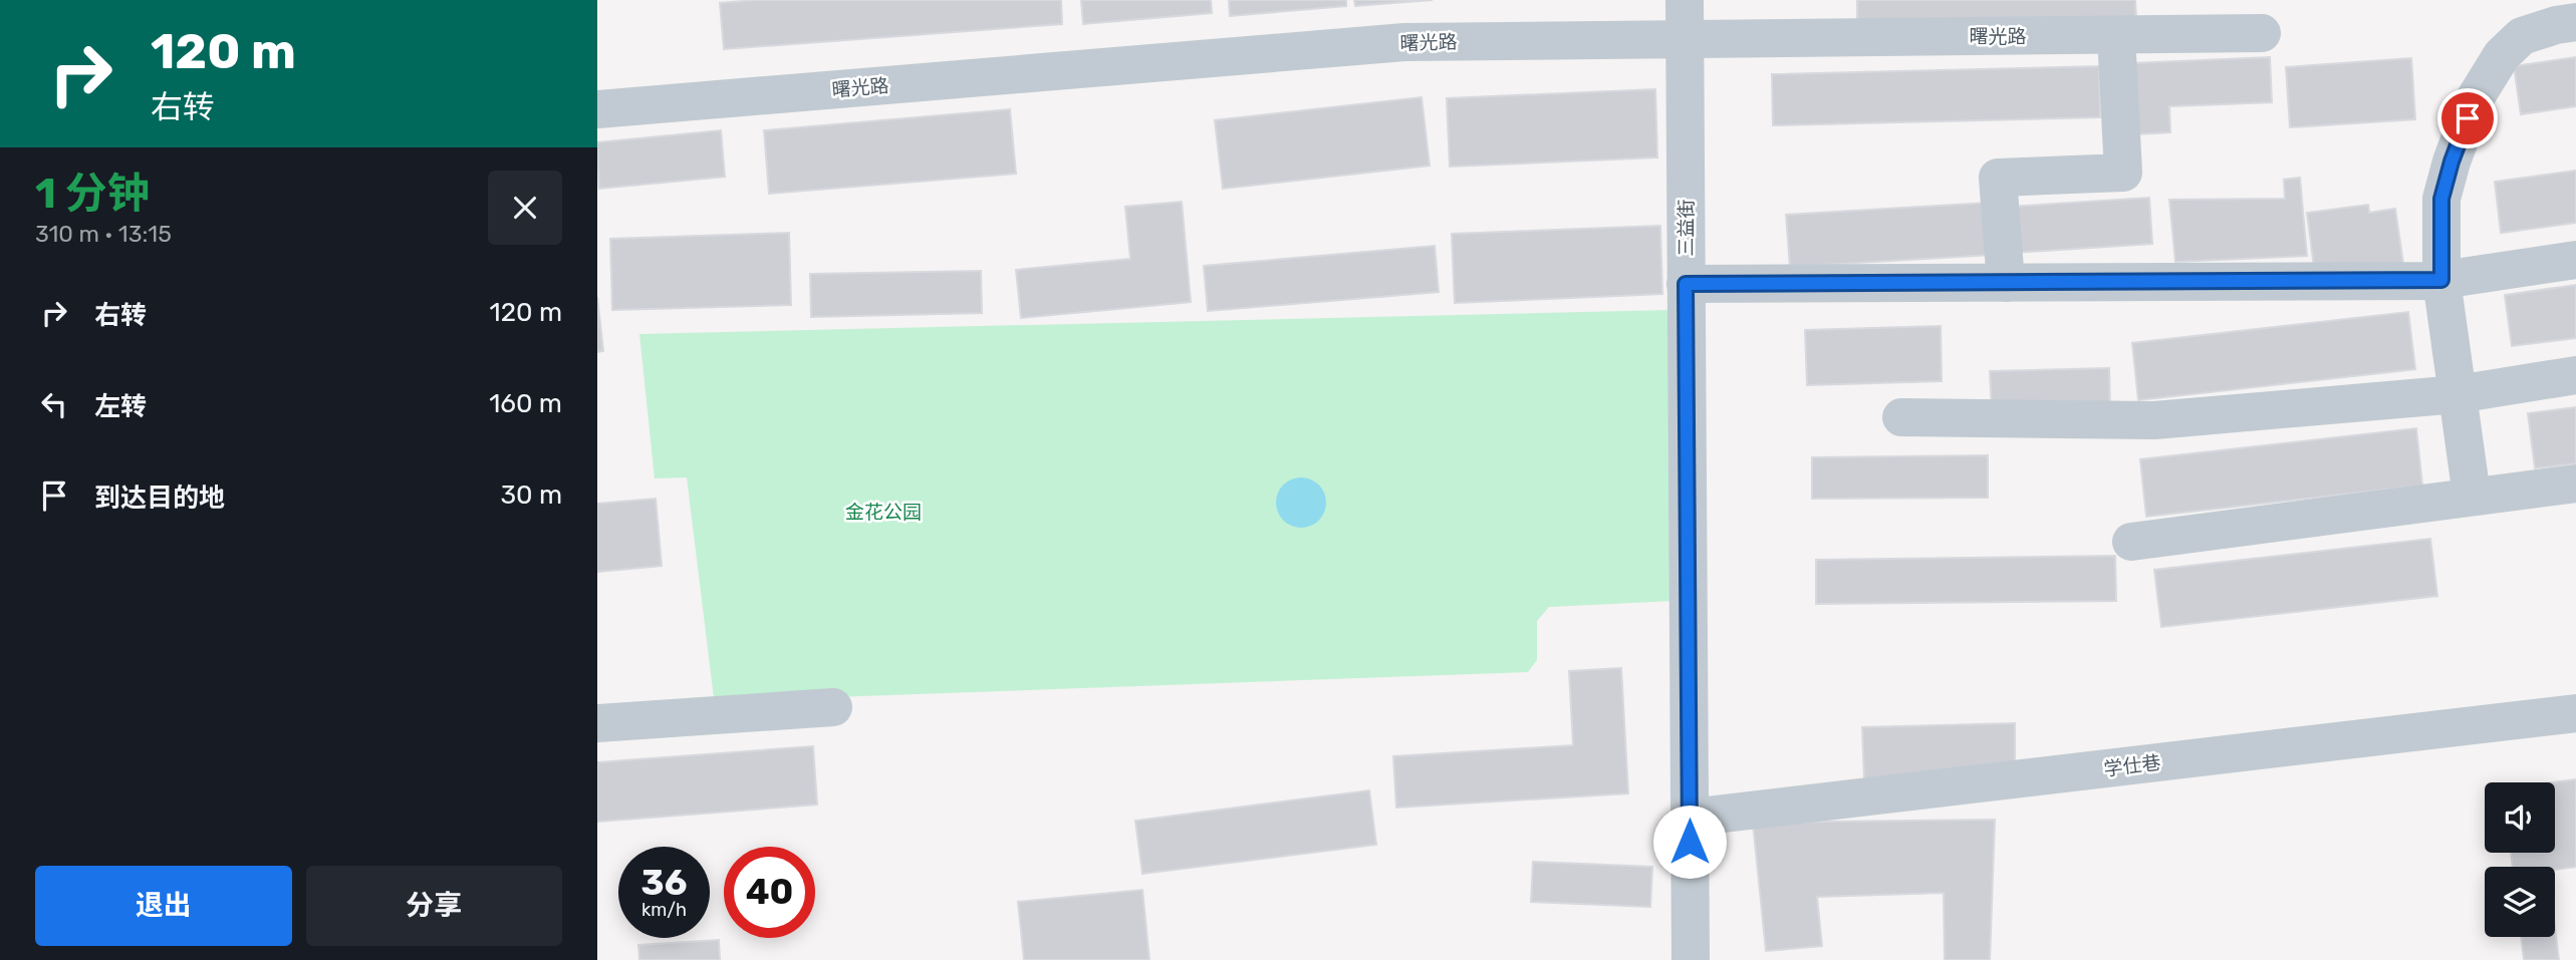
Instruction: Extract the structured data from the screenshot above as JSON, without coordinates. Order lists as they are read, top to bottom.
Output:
{
  "streets": {
    "street": ["曙光路", "三益街", "学仕巷"]
  },
  "crossings": [
    ["曙光路", "三益街"],
    ["三益街", "学仕巷"]
  ],
  "parks": ["金花公园"],
  "page": {
    "turn": ["120 m", "右转"],
    "heading": ["1 分钟", "310 m · 13:15"],
    "list": [
      {
        "name": "右转",
        "value": "120 m"
      },
      {
        "name": "左转",
        "value": "160 m"
      },
      {
        "name": "到达目的地",
        "value": "30 m"
      }
    ],
    "speed": "36 km/h",
    "limit": "40",
    "buttons": ["退出", "分享"]
  }
}
